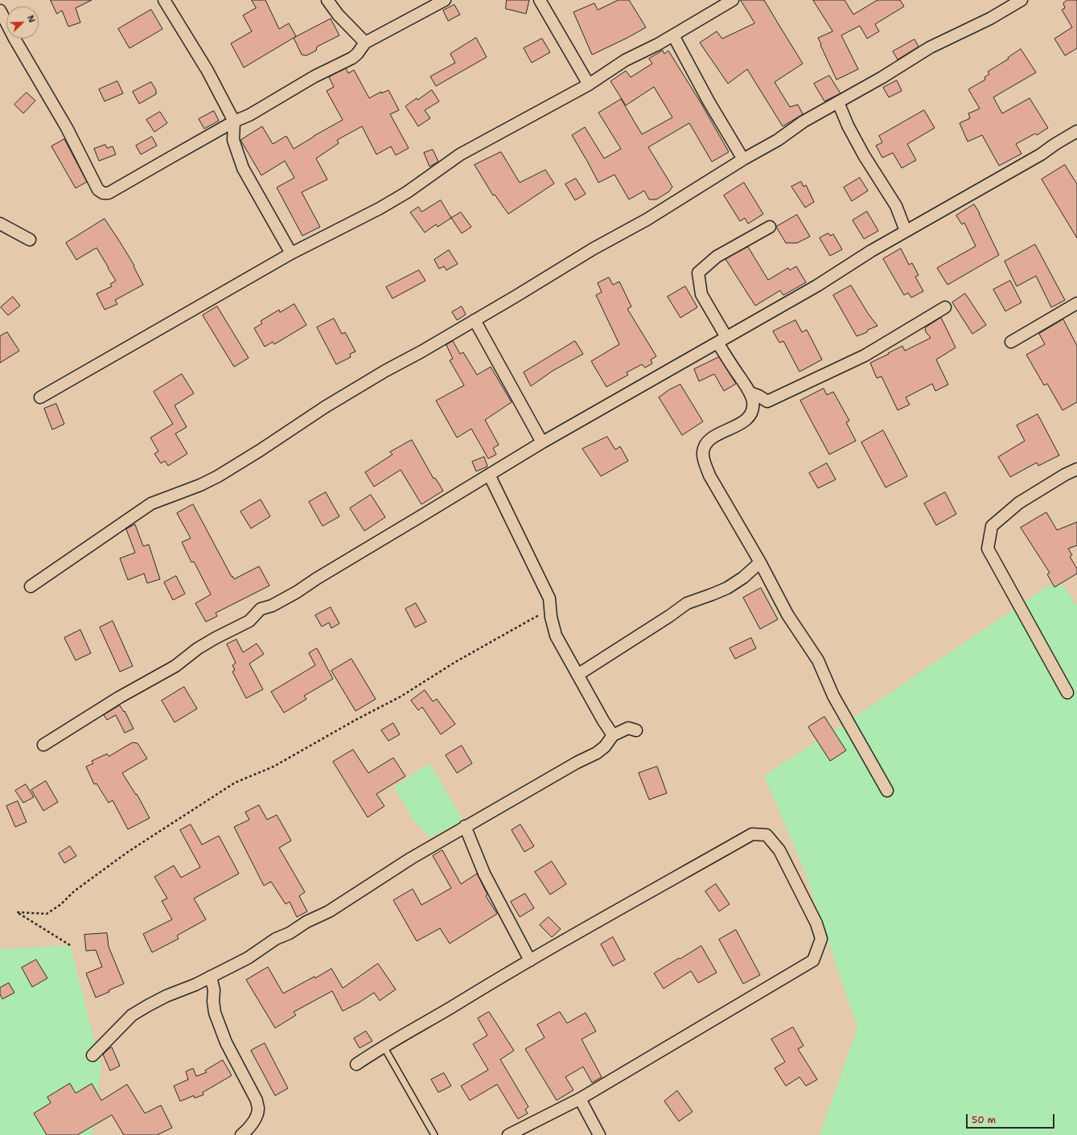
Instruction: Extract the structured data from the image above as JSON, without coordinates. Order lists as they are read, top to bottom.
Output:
{
  "scale_bar": "50 m",
  "north": "top right"
}
